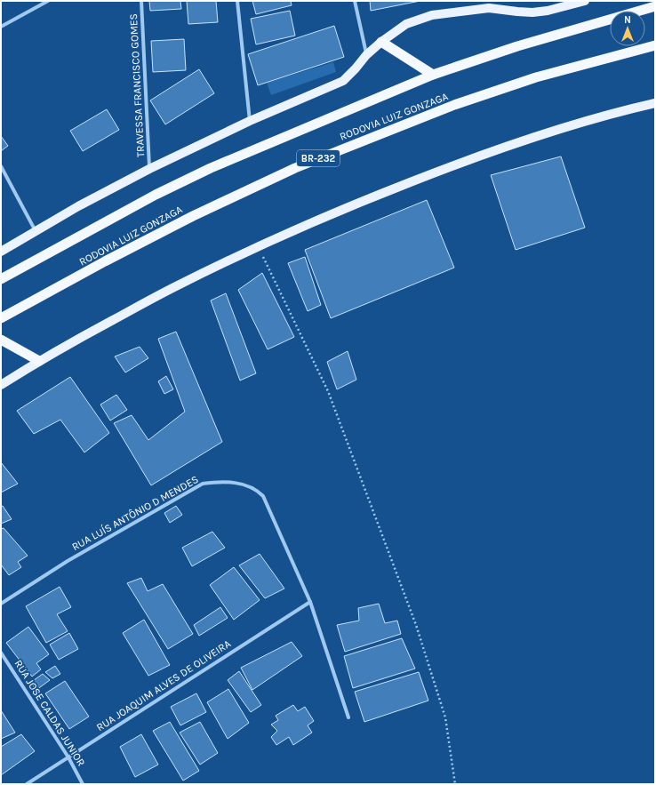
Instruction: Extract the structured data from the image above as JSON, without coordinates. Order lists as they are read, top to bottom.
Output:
{
  "streets": {
    "highway": ["RODOVIA LUIZ GONZAGA", "BR-232"],
    "street": [
      "TRAVESSA FRANCISCO GOMES",
      "RUA LUÍS ANTÔNIO D MENDES",
      "RUA JOAQUIM ALVES DE OLIVEIRA",
      "RUA JOSE CALDAS JUNIOR"
    ]
  },
  "crossings": [
    ["RUA LUÍS ANTÔNIO D MENDES", "RUA JOAQUIM ALVES DE OLIVEIRA"],
    ["RUA JOAQUIM ALVES DE OLIVEIRA", "RUA JOSE CALDAS JUNIOR"]
  ],
  "north": "top"
}
